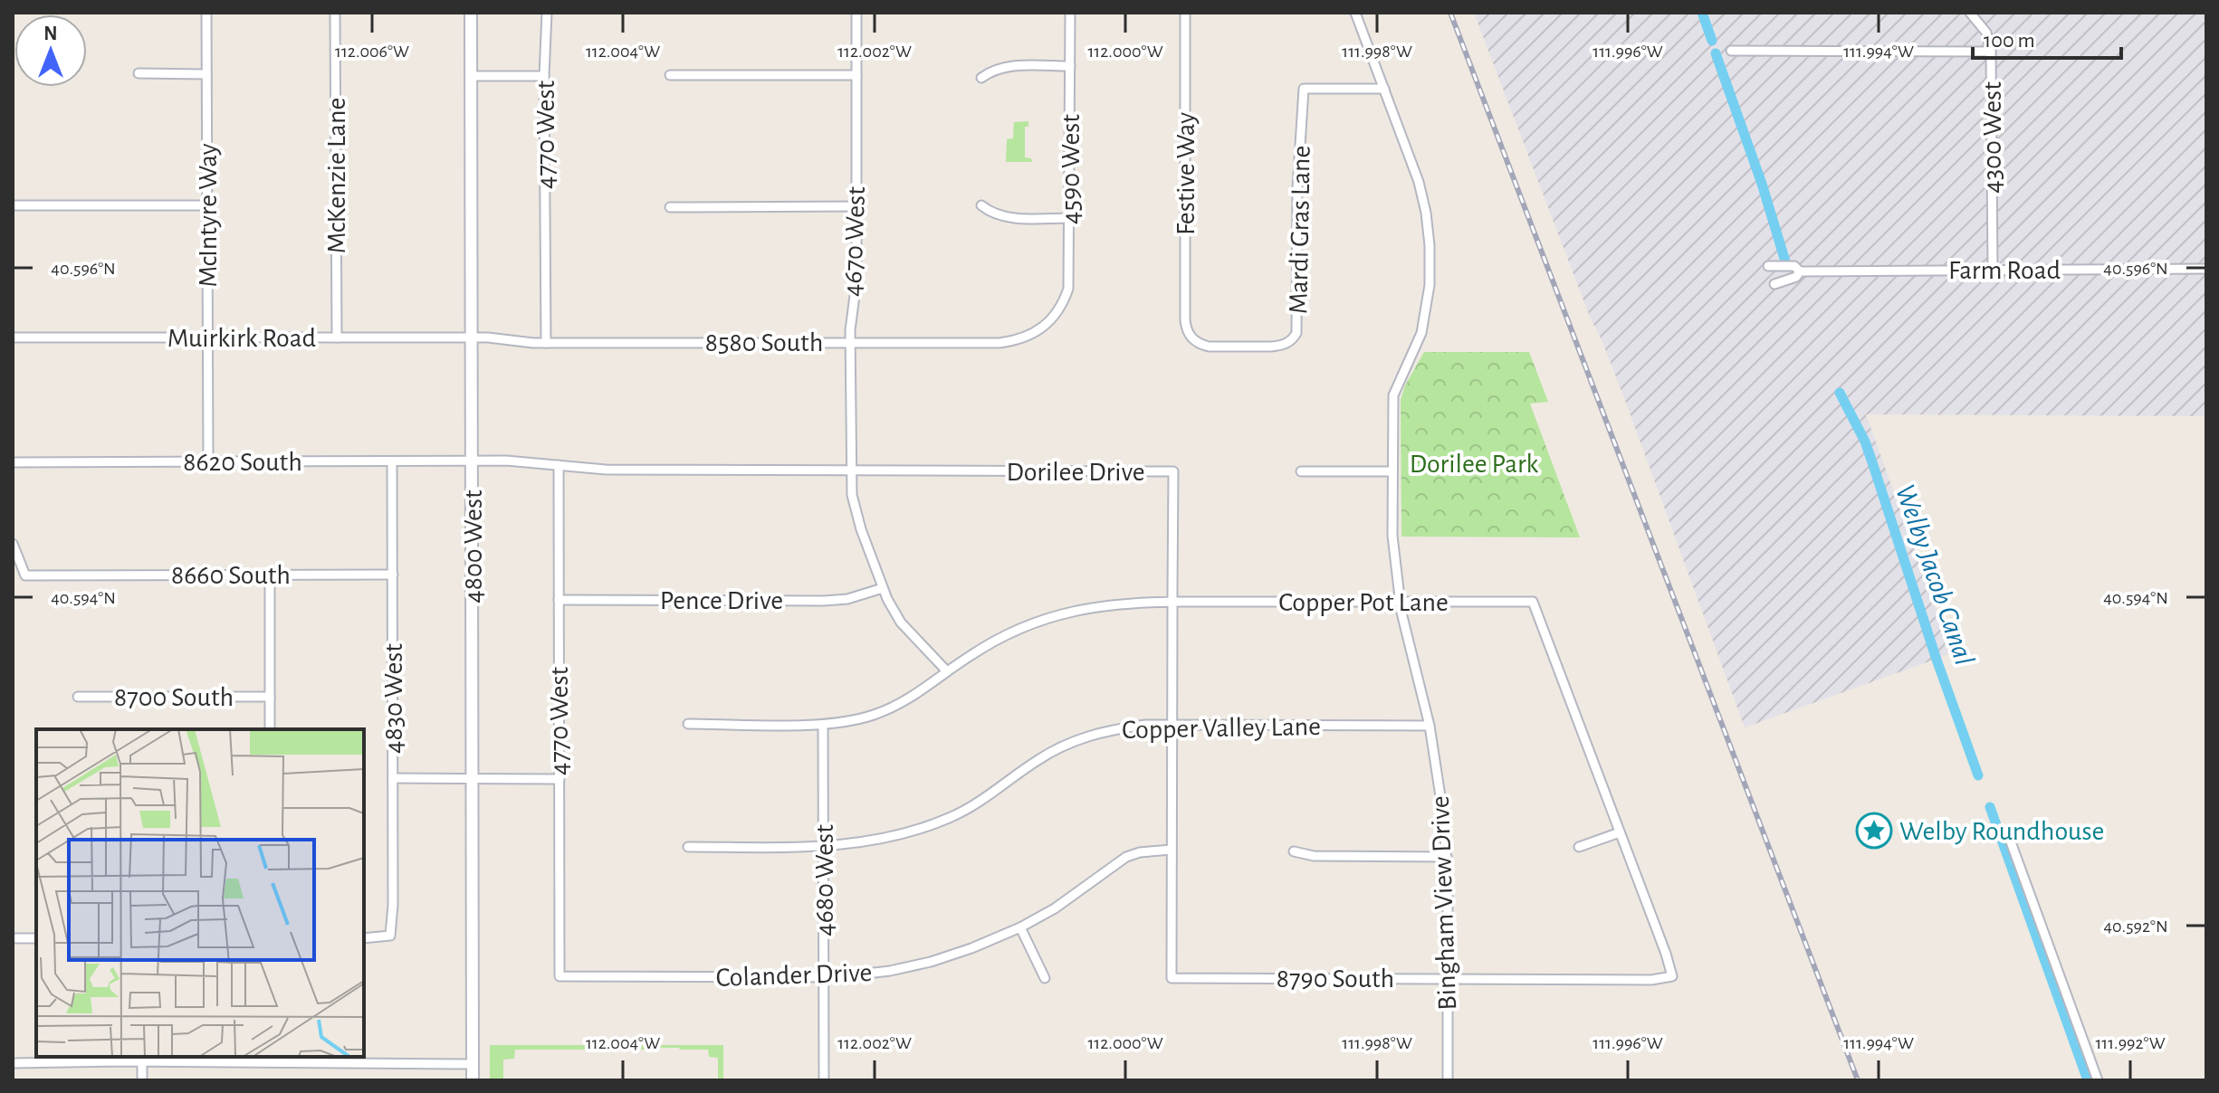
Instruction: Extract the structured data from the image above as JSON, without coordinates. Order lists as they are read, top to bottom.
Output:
{
  "streets": {
    "street": [
      "4770 West",
      "4300 West",
      "4590 West",
      "Festive Way",
      "McKenzie Lane",
      "McIntyre Way",
      "Mardi Gras Lane",
      "4670 West",
      "Farm Road",
      "Muirkirk Road",
      "8580 South",
      "8620 South",
      "Dorilee Drive",
      "4800 West",
      "8660 South",
      "Pence Drive",
      "Copper Pot Lane",
      "8700 South",
      "4830 West",
      "Copper Valley Lane",
      "4680 West",
      "Bingham View Drive",
      "Colander Drive",
      "8790 South"
    ]
  },
  "crossings": [
    ["4770 West", "8580 South"],
    ["4770 West", "Dorilee Drive"],
    ["4770 West", "Pence Drive"],
    ["4770 West", "Colander Drive"],
    ["4300 West", "Farm Road"],
    ["4590 West", "8580 South"],
    ["Festive Way", "Mardi Gras Lane"],
    ["McKenzie Lane", "Muirkirk Road"],
    ["McIntyre Way", "Muirkirk Road"],
    ["McIntyre Way", "8620 South"],
    ["Mardi Gras Lane", "Bingham View Drive"],
    ["4670 West", "8580 South"],
    ["4670 West", "Dorilee Drive"],
    ["4670 West", "Pence Drive"],
    ["4670 West", "Copper Pot Lane"],
    ["Muirkirk Road", "8580 South"],
    ["Muirkirk Road", "4800 West"],
    ["8580 South", "4800 West"],
    ["8620 South", "Dorilee Drive"],
    ["8620 South", "4800 West"],
    ["8620 South", "4830 West"],
    ["Dorilee Drive", "4800 West"],
    ["Dorilee Drive", "Copper Pot Lane"],
    ["Dorilee Drive", "Copper Valley Lane"],
    ["Dorilee Drive", "Colander Drive"],
    ["Dorilee Drive", "8790 South"],
    ["8660 South", "4830 West"],
    ["Copper Pot Lane", "4680 West"],
    ["Copper Pot Lane", "Bingham View Drive"],
    ["Copper Pot Lane", "8790 South"],
    ["Copper Valley Lane", "4680 West"],
    ["Copper Valley Lane", "Bingham View Drive"],
    ["4680 West", "Colander Drive"],
    ["Bingham View Drive", "8790 South"]
  ],
  "water": ["Welby Jacob Canal"],
  "parks": ["Dorilee Park"],
  "places": {
    "place": ["Welby Roundhouse"]
  },
  "scale_bar": "100 m",
  "north": "top",
  "coordinates": [
    "112.006°W",
    "112.004°W",
    "112.002°W",
    "112.000°W",
    "111.998°W",
    "111.996°W",
    "111.994°W",
    "40.596°N",
    "40.594°N",
    "40.592°N",
    "111.992°W"
  ]
}
